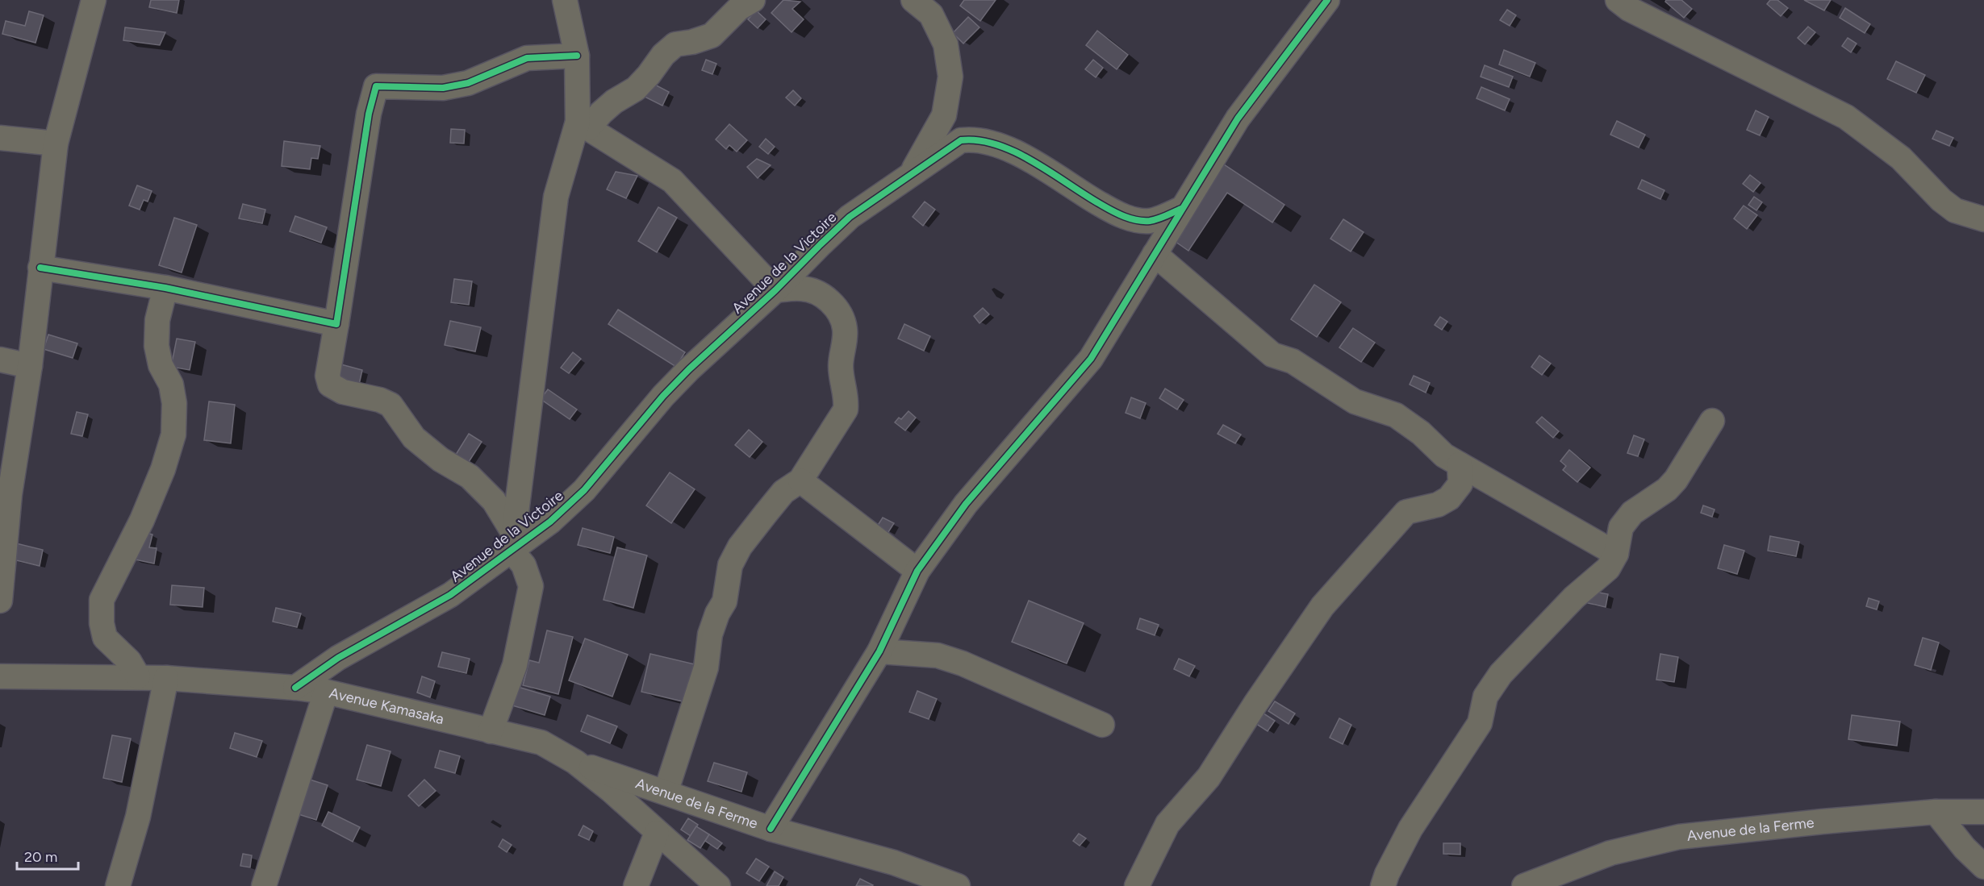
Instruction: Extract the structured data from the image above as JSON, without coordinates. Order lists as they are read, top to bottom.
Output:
{
  "streets": {
    "street": ["Avenue de la Victoire", "Avenue Kamasaka", "Avenue de la Ferme"]
  },
  "crossings": [
    ["Avenue de la Victoire", "Avenue Kamasaka"],
    ["Avenue Kamasaka", "Avenue de la Ferme"]
  ],
  "scale_bar": "20 m"
}
